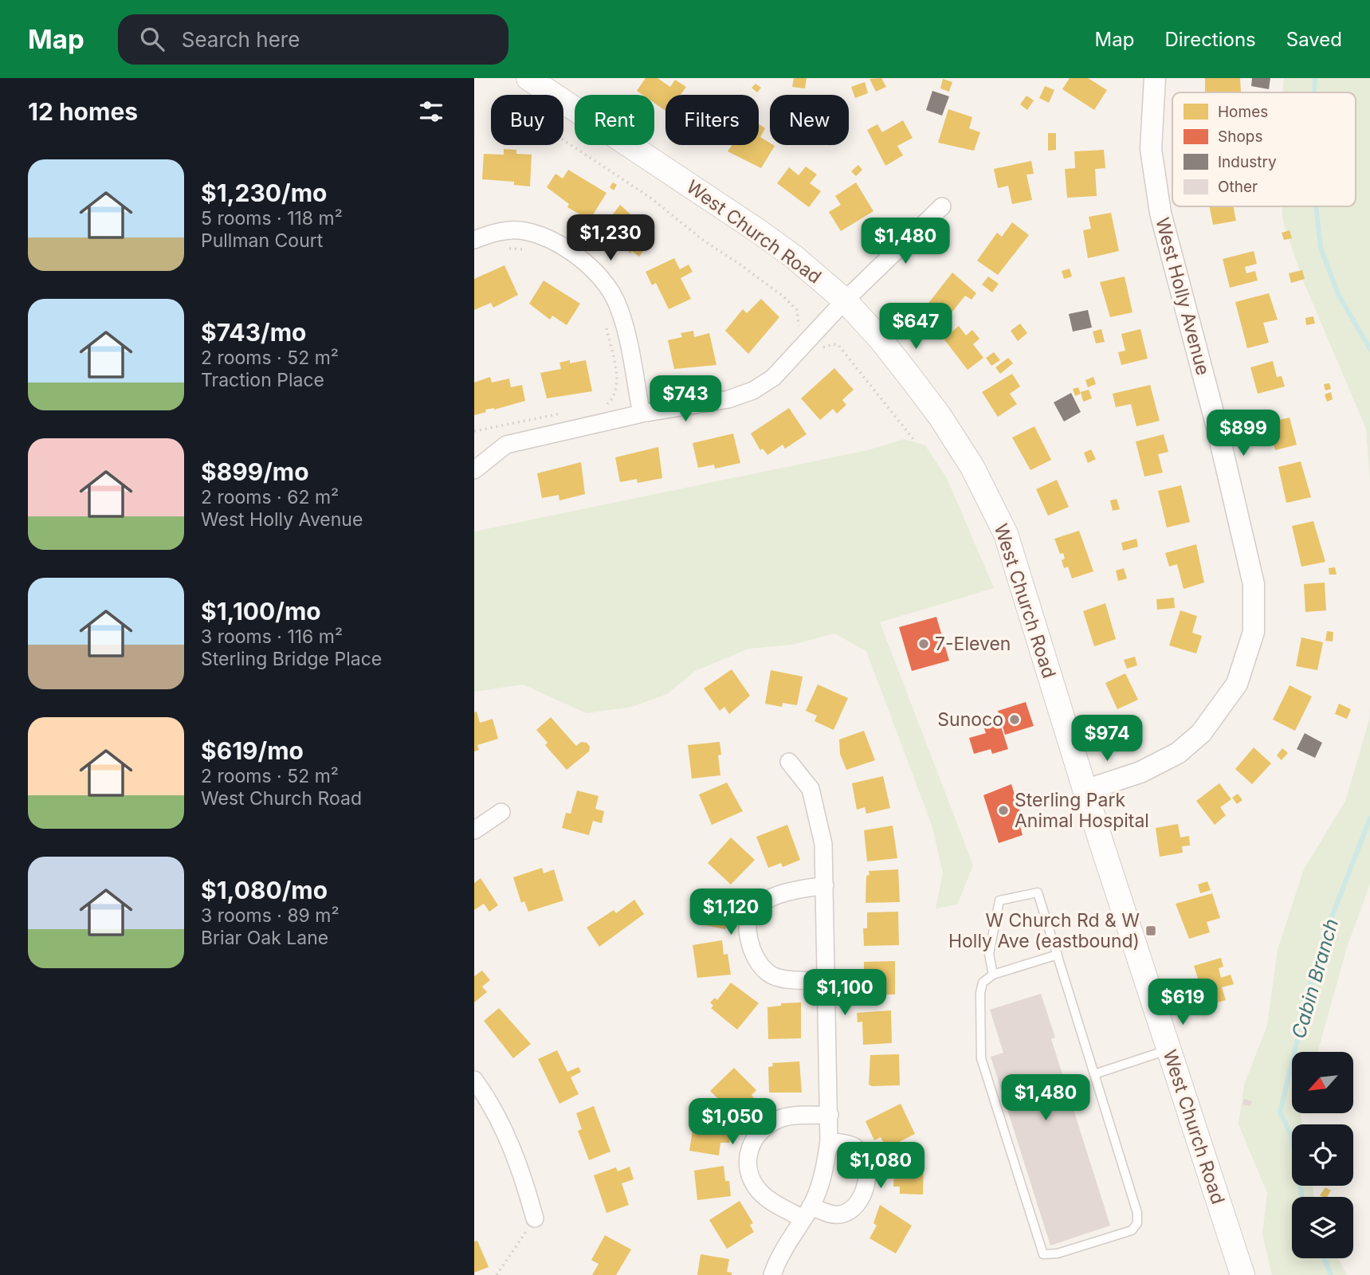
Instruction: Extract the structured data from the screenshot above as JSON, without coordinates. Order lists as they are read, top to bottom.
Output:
{
  "streets": {
    "main road": ["West Church Road"],
    "street": ["West Holly Avenue"]
  },
  "crossings": [
    ["West Church Road", "West Holly Avenue"]
  ],
  "water": ["Cabin Branch"],
  "places": {
    "other": ["7-Eleven", "Sunoco", "Sterling Park Animal Hospital"],
    "transit": ["W Church Rd & W Holly Ave (eastbound)"]
  },
  "legend": [
    "Homes",
    "Shops",
    "Industry",
    "Other"
  ],
  "north": "bottom left",
  "page": {
    "header": "Map",
    "search": "Search here",
    "nav": ["Map", "Directions", "Saved"],
    "heading": "12 homes",
    "chip": [
      "Buy",
      "Rent",
      "Filters",
      "New"
    ],
    "list": [
      {
        "name": "$1,230/mo",
        "note": "5 rooms · 118 m² · Pullman Court"
      },
      {
        "name": "$743/mo",
        "note": "2 rooms · 52 m² · Traction Place"
      },
      {
        "name": "$899/mo",
        "note": "2 rooms · 62 m² · West Holly Avenue"
      },
      {
        "name": "$1,100/mo",
        "note": "3 rooms · 116 m² · Sterling Bridge Place"
      },
      {
        "name": "$619/mo",
        "note": "2 rooms · 52 m² · West Church Road"
      },
      {
        "name": "$1,080/mo",
        "note": "3 rooms · 89 m² · Briar Oak Lane"
      }
    ],
    "price": [
      "$1,230",
      "$1,480",
      "$647",
      "$743",
      "$899",
      "$974",
      "$1,120",
      "$1,100",
      "$619",
      "$1,480",
      "$1,050",
      "$1,080"
    ]
  }
}
